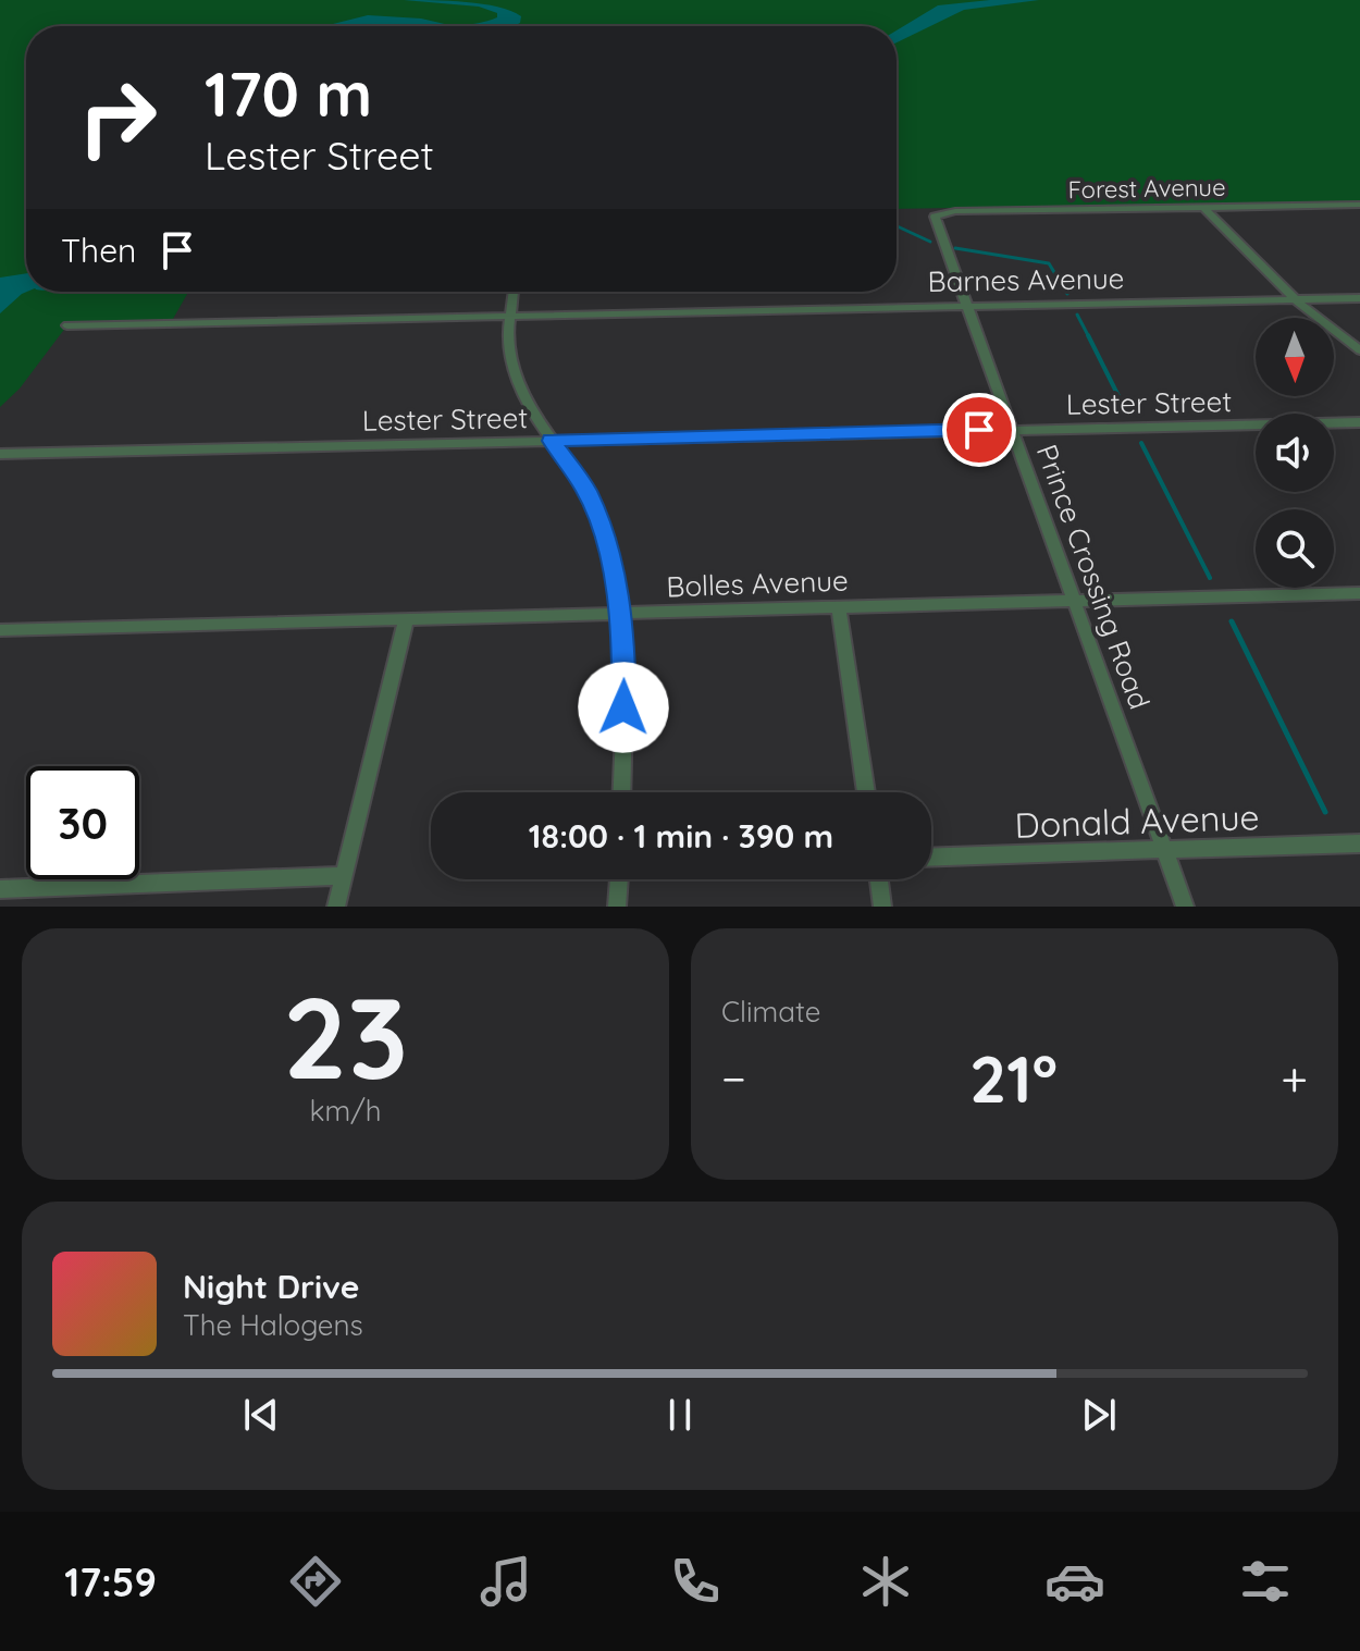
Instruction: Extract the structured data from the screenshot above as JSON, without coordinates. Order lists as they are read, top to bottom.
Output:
{
  "streets": {
    "street": [
      "Forest Avenue",
      "Barnes Avenue",
      "Lester Street",
      "Prince Crossing Road",
      "Bolles Avenue",
      "Donald Avenue"
    ]
  },
  "crossings": [
    ["Forest Avenue", "Prince Crossing Road"],
    ["Barnes Avenue", "Prince Crossing Road"],
    ["Lester Street", "Prince Crossing Road"],
    ["Prince Crossing Road", "Bolles Avenue"],
    ["Prince Crossing Road", "Donald Avenue"]
  ],
  "north": "bottom",
  "page": {
    "turn": ["170 m", "Lester Street"],
    "then": "Then",
    "limit": "30",
    "trip": "18:00 · 1 min · 390 m",
    "tile": [
      ["23", "km/h"],
      "Climate"
    ],
    "heat": ["−", "21°", "+"],
    "song": ["Night Drive", "The Halogens"],
    "tabs": "17:59"
  }
}
